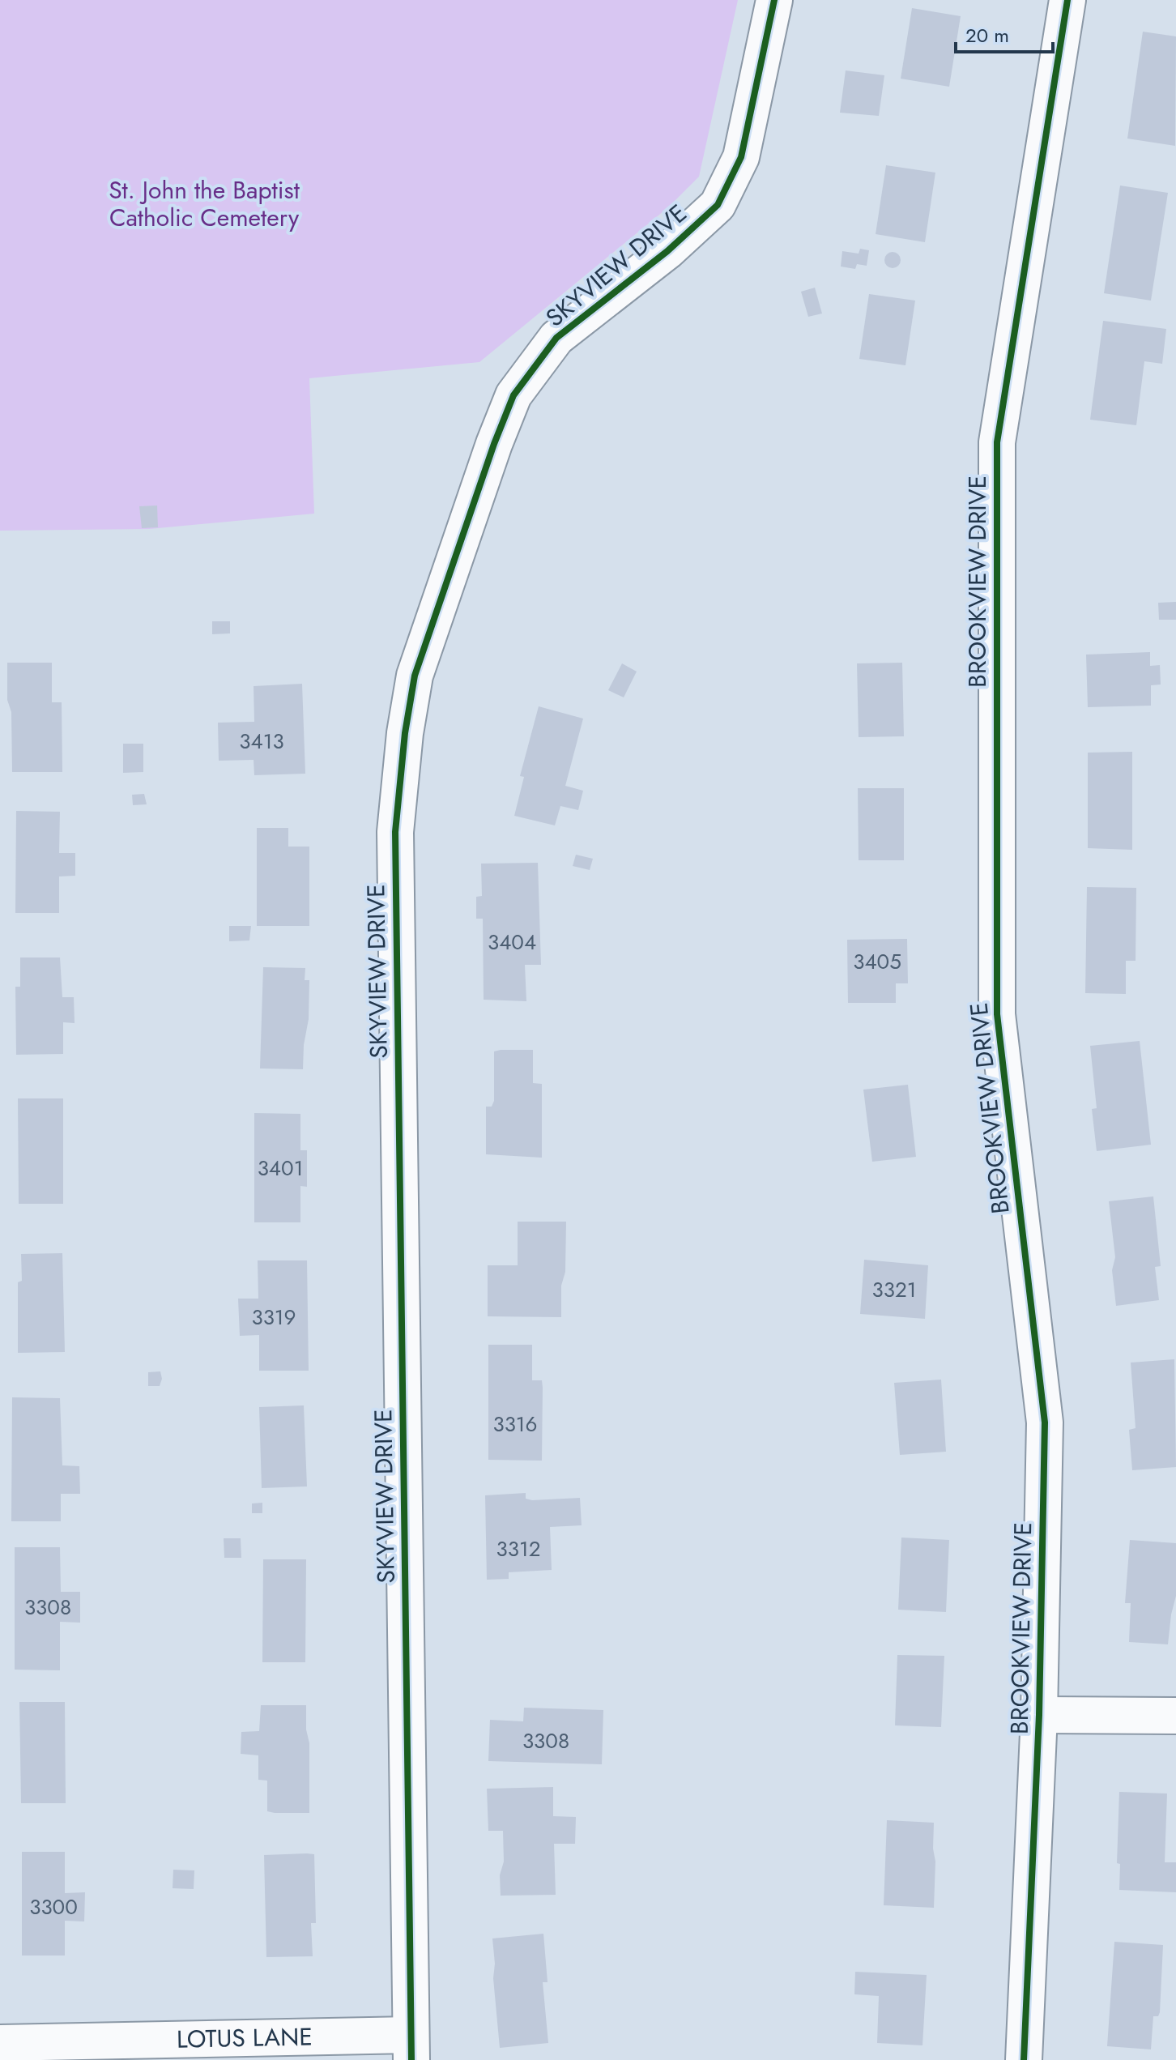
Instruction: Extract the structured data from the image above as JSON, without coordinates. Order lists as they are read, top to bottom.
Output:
{
  "streets": {
    "street": ["SKYVIEW DRIVE", "BROOKVIEW DRIVE", "LOTUS LANE"]
  },
  "crossings": [
    ["SKYVIEW DRIVE", "LOTUS LANE"]
  ],
  "parks": ["St. John the Baptist Catholic Cemetery"],
  "house_numbers": [
    "3413",
    "3404",
    "3405",
    "3401",
    "3321",
    "3319",
    "3316",
    "3312",
    "3308",
    "3308",
    "3300"
  ],
  "scale_bar": "20 m"
}
